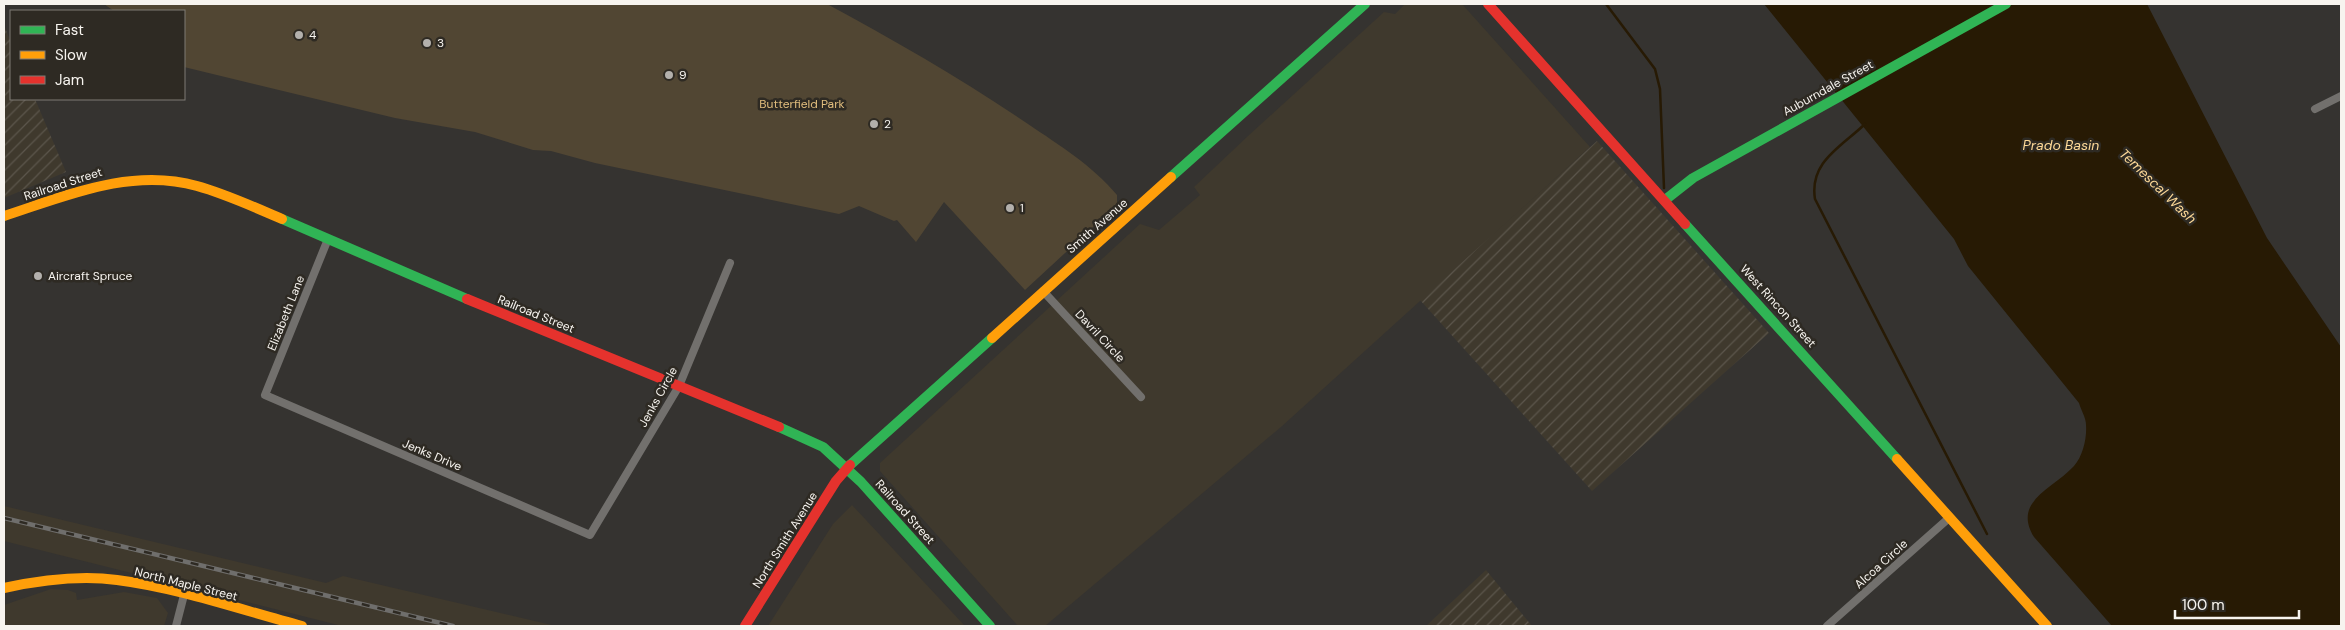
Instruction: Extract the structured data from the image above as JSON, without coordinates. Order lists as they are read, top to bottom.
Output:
{
  "streets": {
    "main road": [
      "Auburndale Street",
      "Railroad Street",
      "Smith Avenue",
      "West Rincon Street",
      "North Smith Avenue",
      "North Maple Street"
    ],
    "street": [
      "Elizabeth Lane",
      "Davril Circle",
      "Jenks Circle",
      "Jenks Drive",
      "Alcoa Circle"
    ]
  },
  "crossings": [
    ["Auburndale Street", "West Rincon Street"],
    ["Railroad Street", "Smith Avenue"],
    ["Railroad Street", "Elizabeth Lane"],
    ["Railroad Street", "Jenks Circle"],
    ["Railroad Street", "North Smith Avenue"],
    ["Smith Avenue", "Davril Circle"],
    ["Smith Avenue", "North Smith Avenue"],
    ["West Rincon Street", "Alcoa Circle"],
    ["Elizabeth Lane", "Jenks Drive"],
    ["Jenks Circle", "Jenks Drive"]
  ],
  "water": ["Prado Basin", "Temescal Wash"],
  "parks": ["Butterfield Park"],
  "places": [
    "4",
    "3",
    "9",
    "2",
    "1",
    "Aircraft Spruce"
  ],
  "legend": ["Fast", "Slow", "Jam"],
  "scale_bar": "100 m"
}
